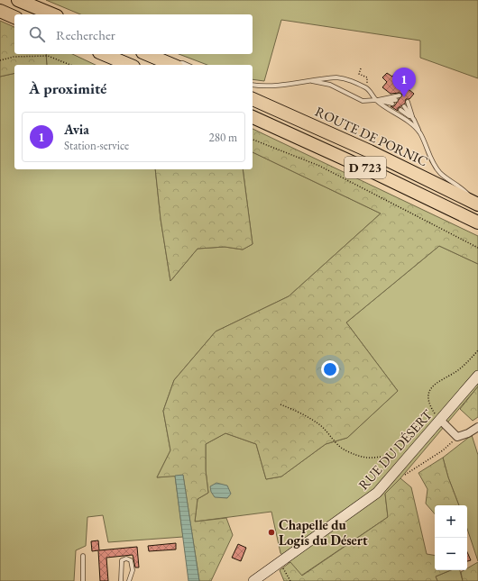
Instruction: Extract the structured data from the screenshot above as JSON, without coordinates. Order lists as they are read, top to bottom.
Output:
{
  "streets": {
    "highway": ["ROUTE DE PORNIC", "D 723"],
    "street": ["RUE DU DÉSERT"]
  },
  "places": ["Chapelle du Logis du Désert"],
  "page": {
    "search": "Rechercher",
    "heading": "À proximité",
    "pins": "1",
    "list": [
      {
        "mark": "1",
        "name": "Avia",
        "note": "Station-service",
        "value": "280 m"
      }
    ],
    "map_buttons": ["+", "−"]
  }
}
